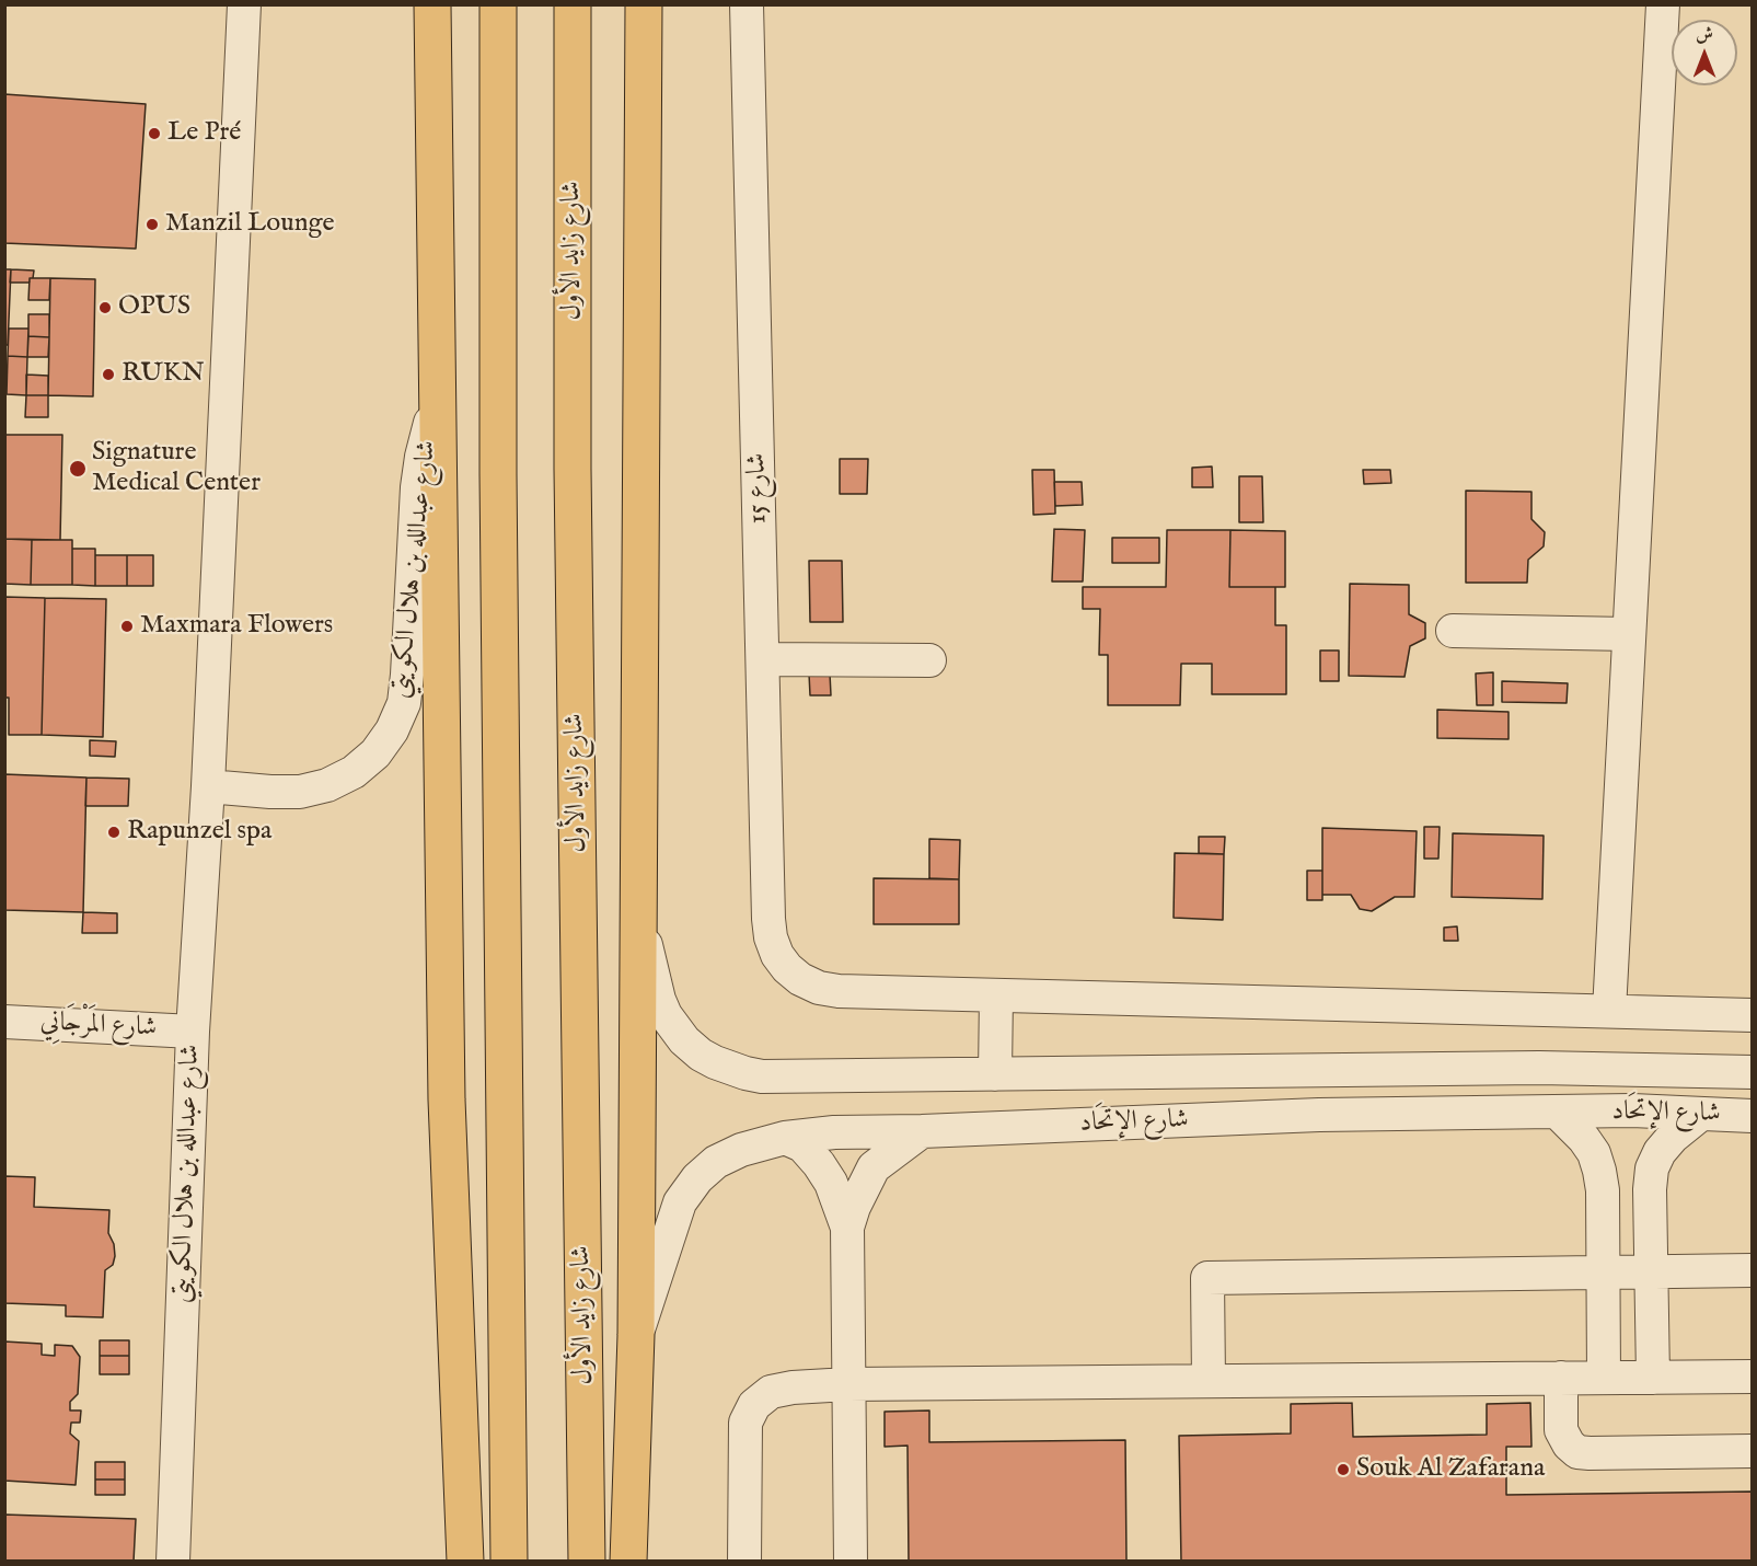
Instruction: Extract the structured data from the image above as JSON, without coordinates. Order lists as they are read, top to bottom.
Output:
{
  "streets": {
    "main road": ["شارع زايد الأول"],
    "street": [
      "شارع 15",
      "شارع عبدالله بن هلال الكويتي",
      "شارع المَرْجَانِي",
      "شارع الإتحَاد"
    ]
  },
  "crossings": [
    ["شارع عبدالله بن هلال الكويتي", "شارع المَرْجَانِي"]
  ],
  "places": [
    "Le Pré",
    "Manzil Lounge",
    "OPUS",
    "RUKN",
    "Signature Medical Center",
    "Maxmara Flowers",
    "Rapunzel spa",
    "Souk Al Zafarana"
  ],
  "north": "top"
}
